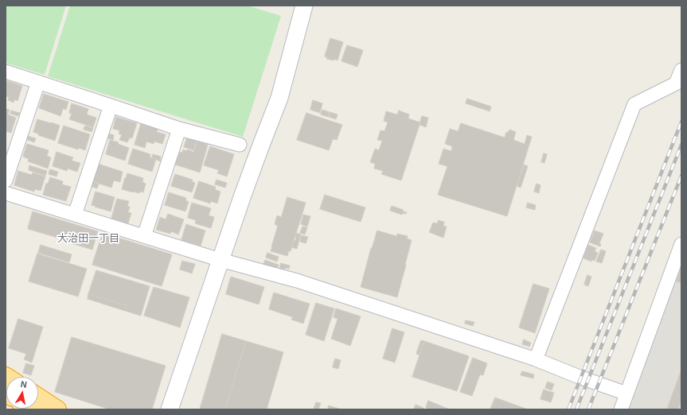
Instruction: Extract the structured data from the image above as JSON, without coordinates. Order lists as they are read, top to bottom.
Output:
{
  "districts": ["大治田一丁目"],
  "north": "top"
}
